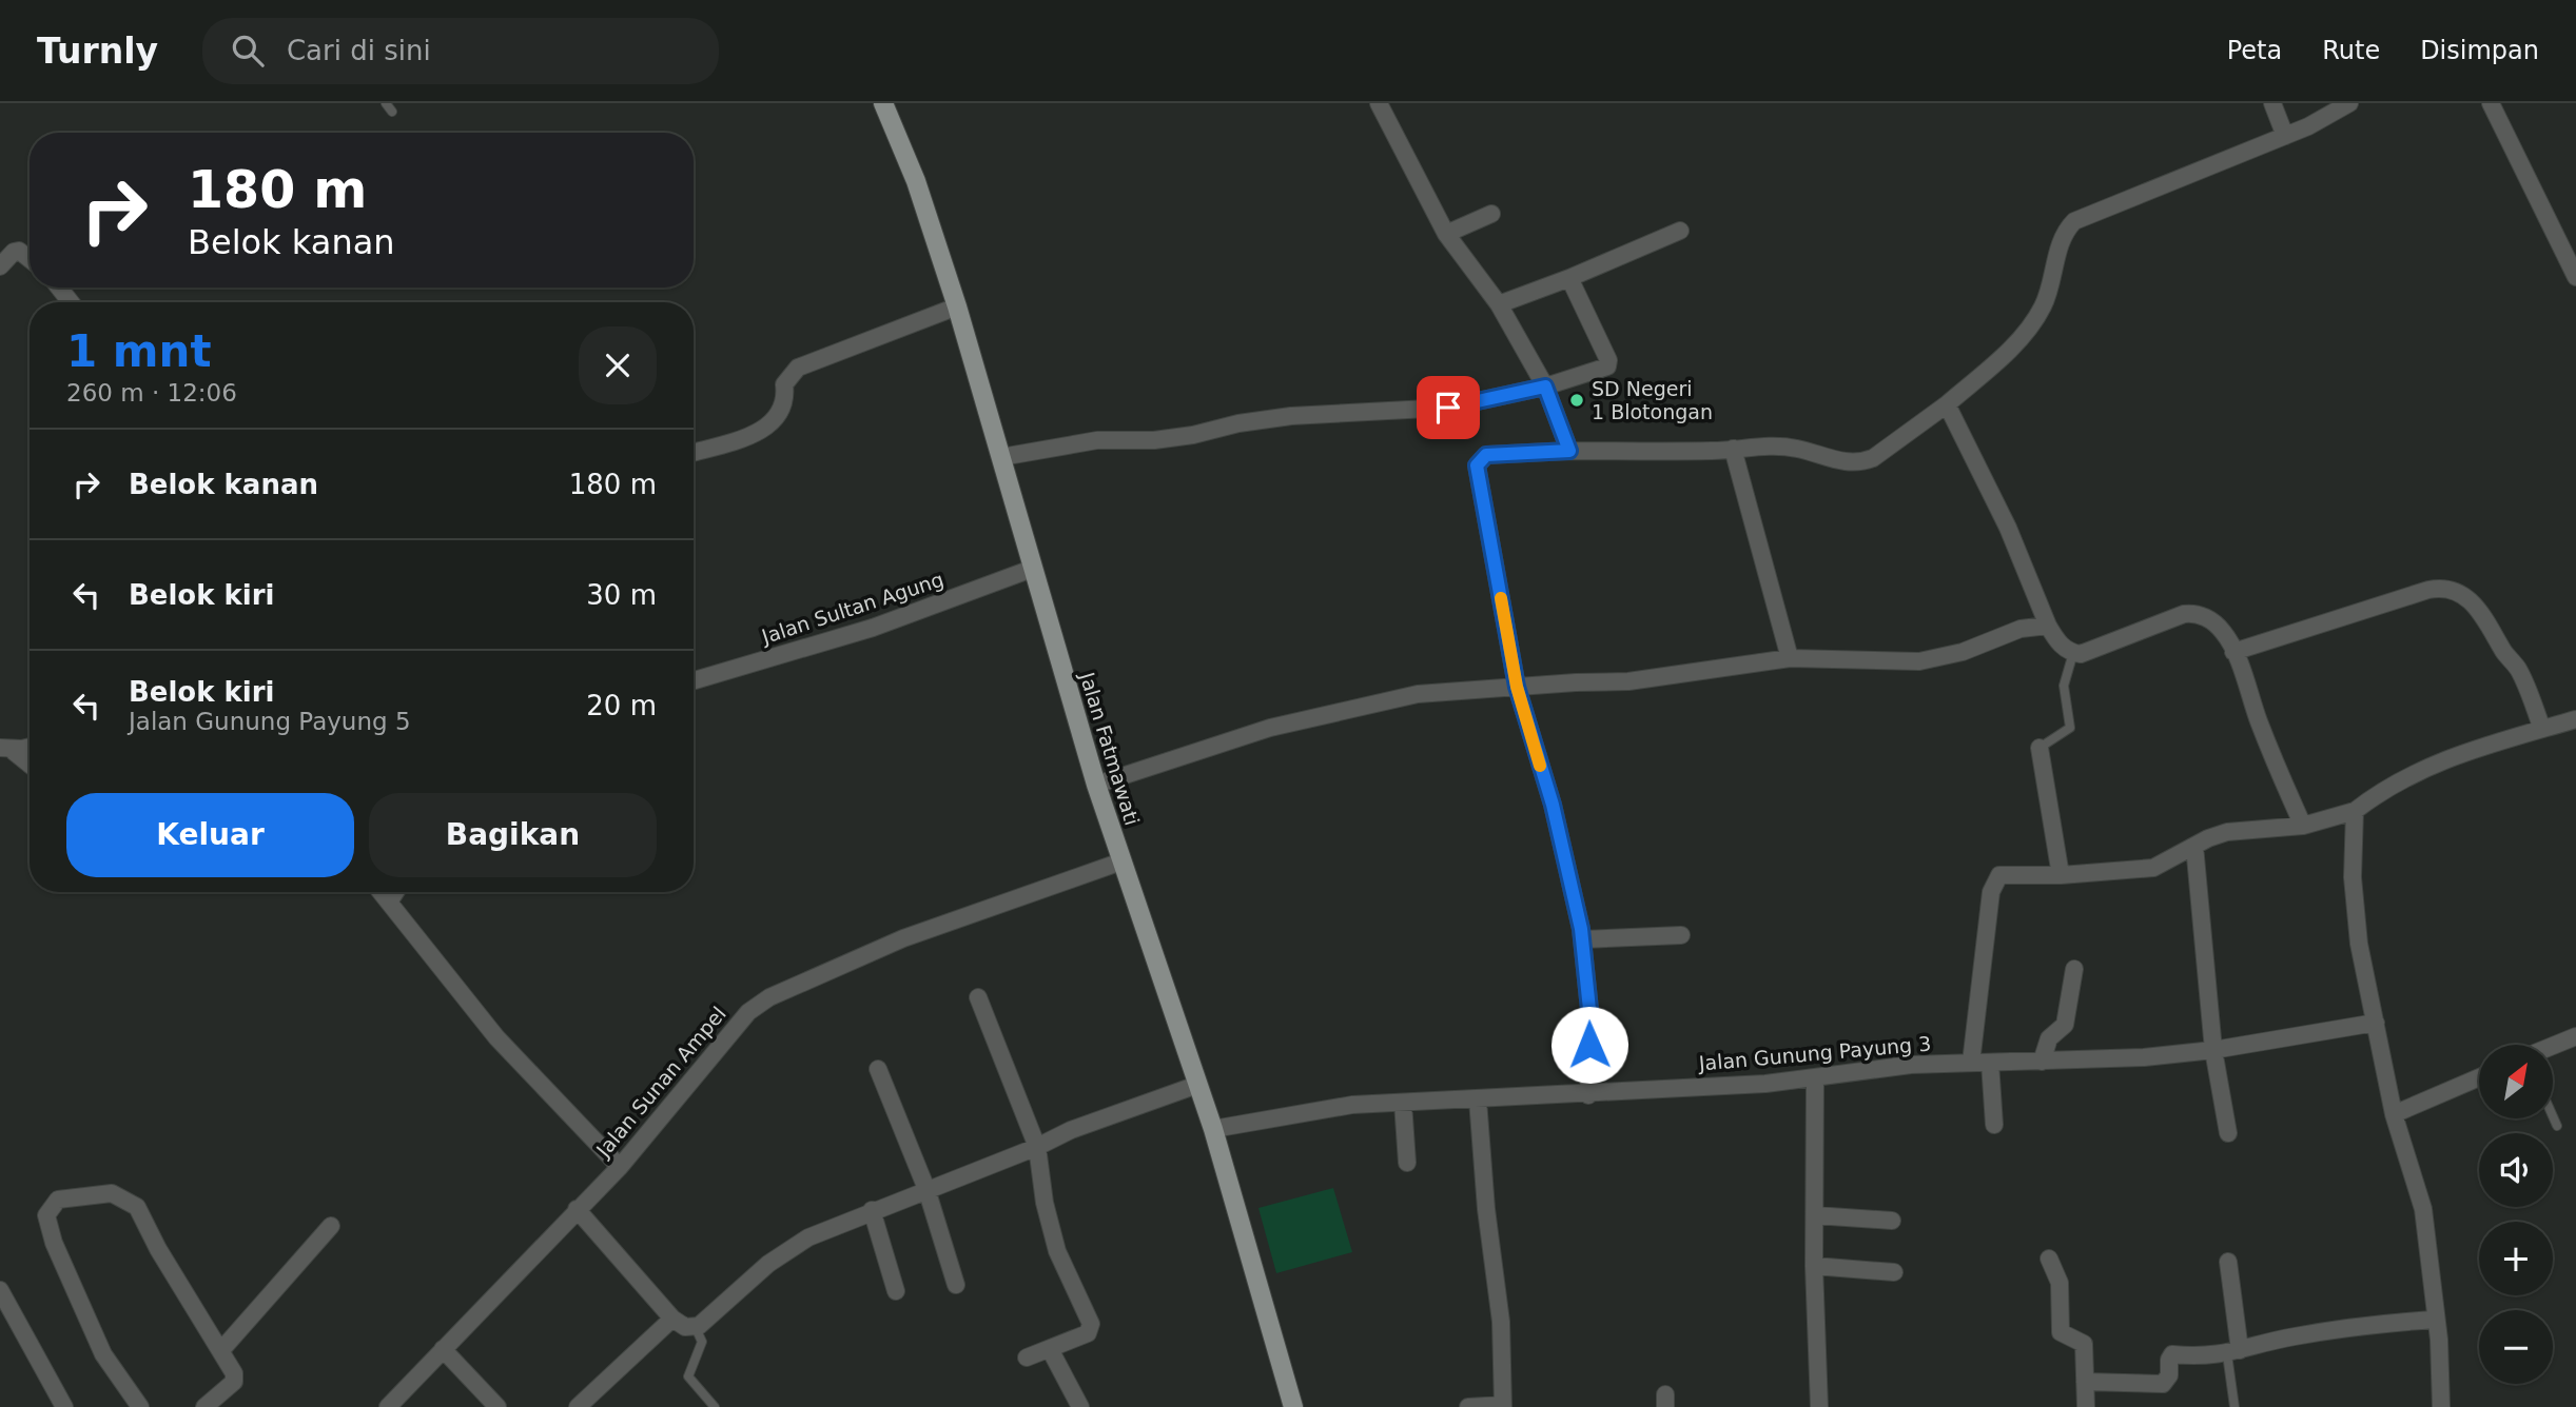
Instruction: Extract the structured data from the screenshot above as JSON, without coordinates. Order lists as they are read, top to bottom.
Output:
{
  "streets": {
    "main road": ["Jalan Fatmawati"],
    "street": ["Jalan Sultan Agung", "Jalan Gunung Payung 3", "Jalan Sunan Ampel"]
  },
  "crossings": [
    ["Jalan Sultan Agung", "Jalan Fatmawati"],
    ["Jalan Fatmawati", "Jalan Gunung Payung 3"],
    ["Jalan Fatmawati", "Jalan Sunan Ampel"]
  ],
  "places": ["SD Negeri 1 Blotongan"],
  "north": "top right",
  "page": {
    "header": "Turnly",
    "search": "Cari di sini",
    "nav": ["Peta", "Rute", "Disimpan"],
    "turn": ["180 m", "Belok kanan"],
    "heading": ["1 mnt", "260 m · 12:06"],
    "list": [
      {
        "name": "Belok kanan",
        "value": "180 m"
      },
      {
        "name": "Belok kiri",
        "value": "30 m"
      },
      {
        "name": "Belok kiri",
        "note": "Jalan Gunung Payung 5",
        "value": "20 m"
      }
    ],
    "buttons": ["Keluar", "Bagikan"],
    "map_buttons": ["+", "−"]
  }
}
